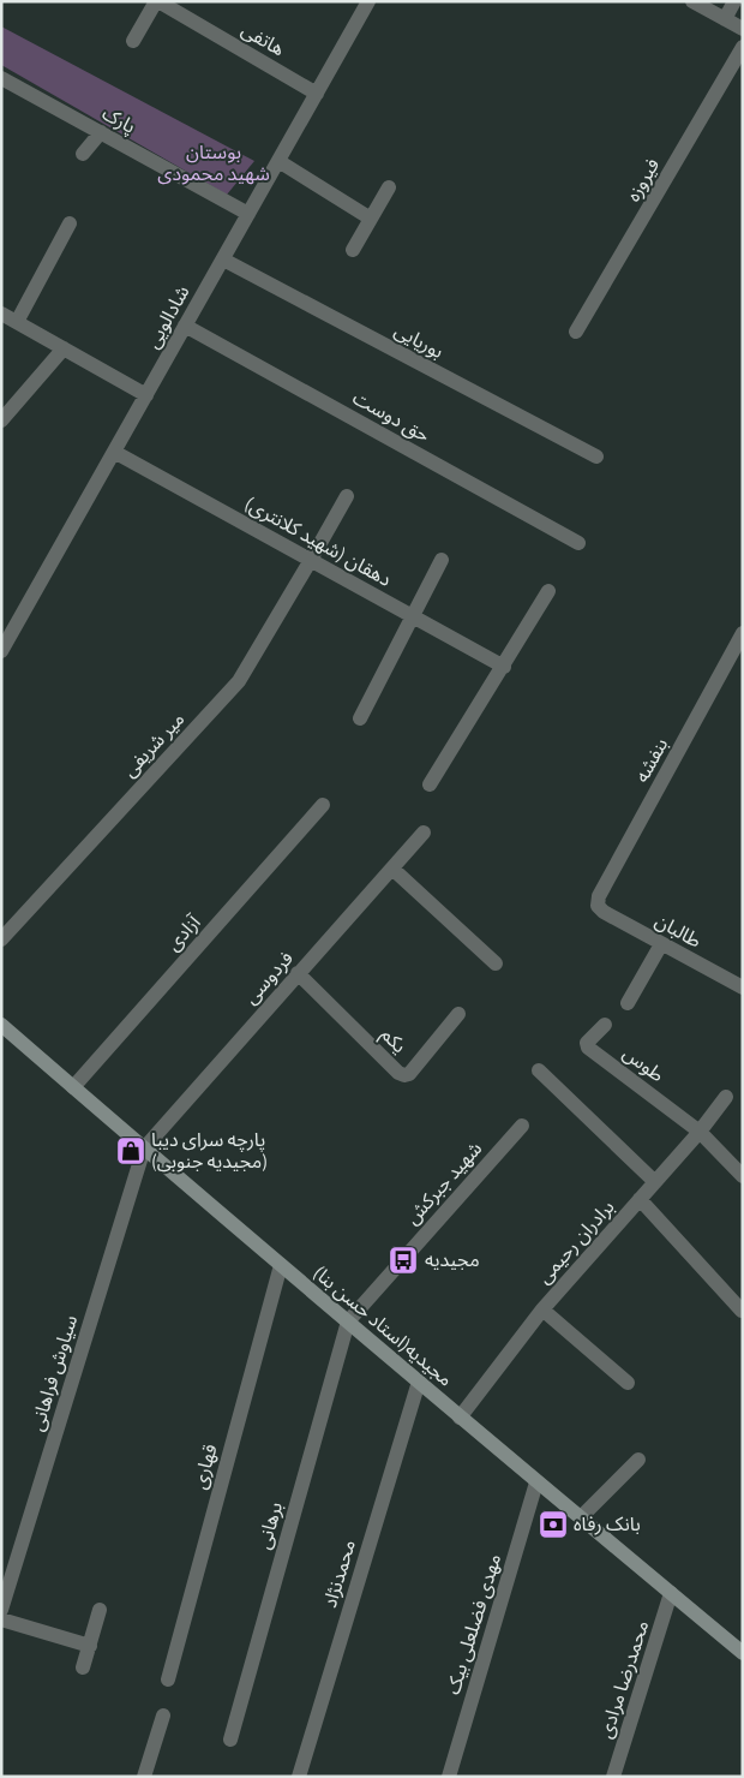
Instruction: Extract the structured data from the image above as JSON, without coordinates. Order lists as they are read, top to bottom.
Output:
{
  "streets": {
    "main road": ["مجیدیه(استاد حسن بنا)"],
    "street": [
      "هاتفی",
      "پارک",
      "فیروزه",
      "شادالویی",
      "بوریایی",
      "حق دوست",
      "دهقان (شهید کلانتری)",
      "میر شریفی",
      "بنفشه",
      "طالبان",
      "آزادی",
      "فردوسی",
      "یکم",
      "طوس",
      "شهید جبرکش",
      "برادران رحیمی",
      "سیاوش فراهانی",
      "قهاری",
      "برهانی",
      "محمدنژاد",
      "مهدی فضلعلی بیک",
      "محمدرضا مرادی"
    ]
  },
  "crossings": [
    ["هاتفی", "شادالویی"],
    ["پارک", "شادالویی"],
    ["شادالویی", "بوریایی"],
    ["شادالویی", "حق دوست"],
    ["شادالویی", "دهقان (شهید کلانتری)"],
    ["دهقان (شهید کلانتری)", "میر شریفی"],
    ["بنفشه", "طالبان"],
    ["آزادی", "مجیدیه(استاد حسن بنا)"],
    ["فردوسی", "یکم"],
    ["فردوسی", "مجیدیه(استاد حسن بنا)"],
    ["فردوسی", "سیاوش فراهانی"],
    ["طوس", "برادران رحیمی"],
    ["شهید جبرکش", "مجیدیه(استاد حسن بنا)"],
    ["شهید جبرکش", "برهانی"],
    ["برادران رحیمی", "مجیدیه(استاد حسن بنا)"],
    ["مجیدیه(استاد حسن بنا)", "سیاوش فراهانی"],
    ["مجیدیه(استاد حسن بنا)", "قهاری"],
    ["مجیدیه(استاد حسن بنا)", "برهانی"],
    ["مجیدیه(استاد حسن بنا)", "محمدنژاد"],
    ["مجیدیه(استاد حسن بنا)", "مهدی فضلعلی بیک"],
    ["مجیدیه(استاد حسن بنا)", "محمدرضا مرادی"]
  ],
  "parks": ["بوستان شهید محمودی"],
  "places": {
    "shop": ["پارچه سرای دیبا (مجیدیه جنوبی)"],
    "bus stop": ["مجیدیه"],
    "bank": ["بانک رفاه"]
  }
}
